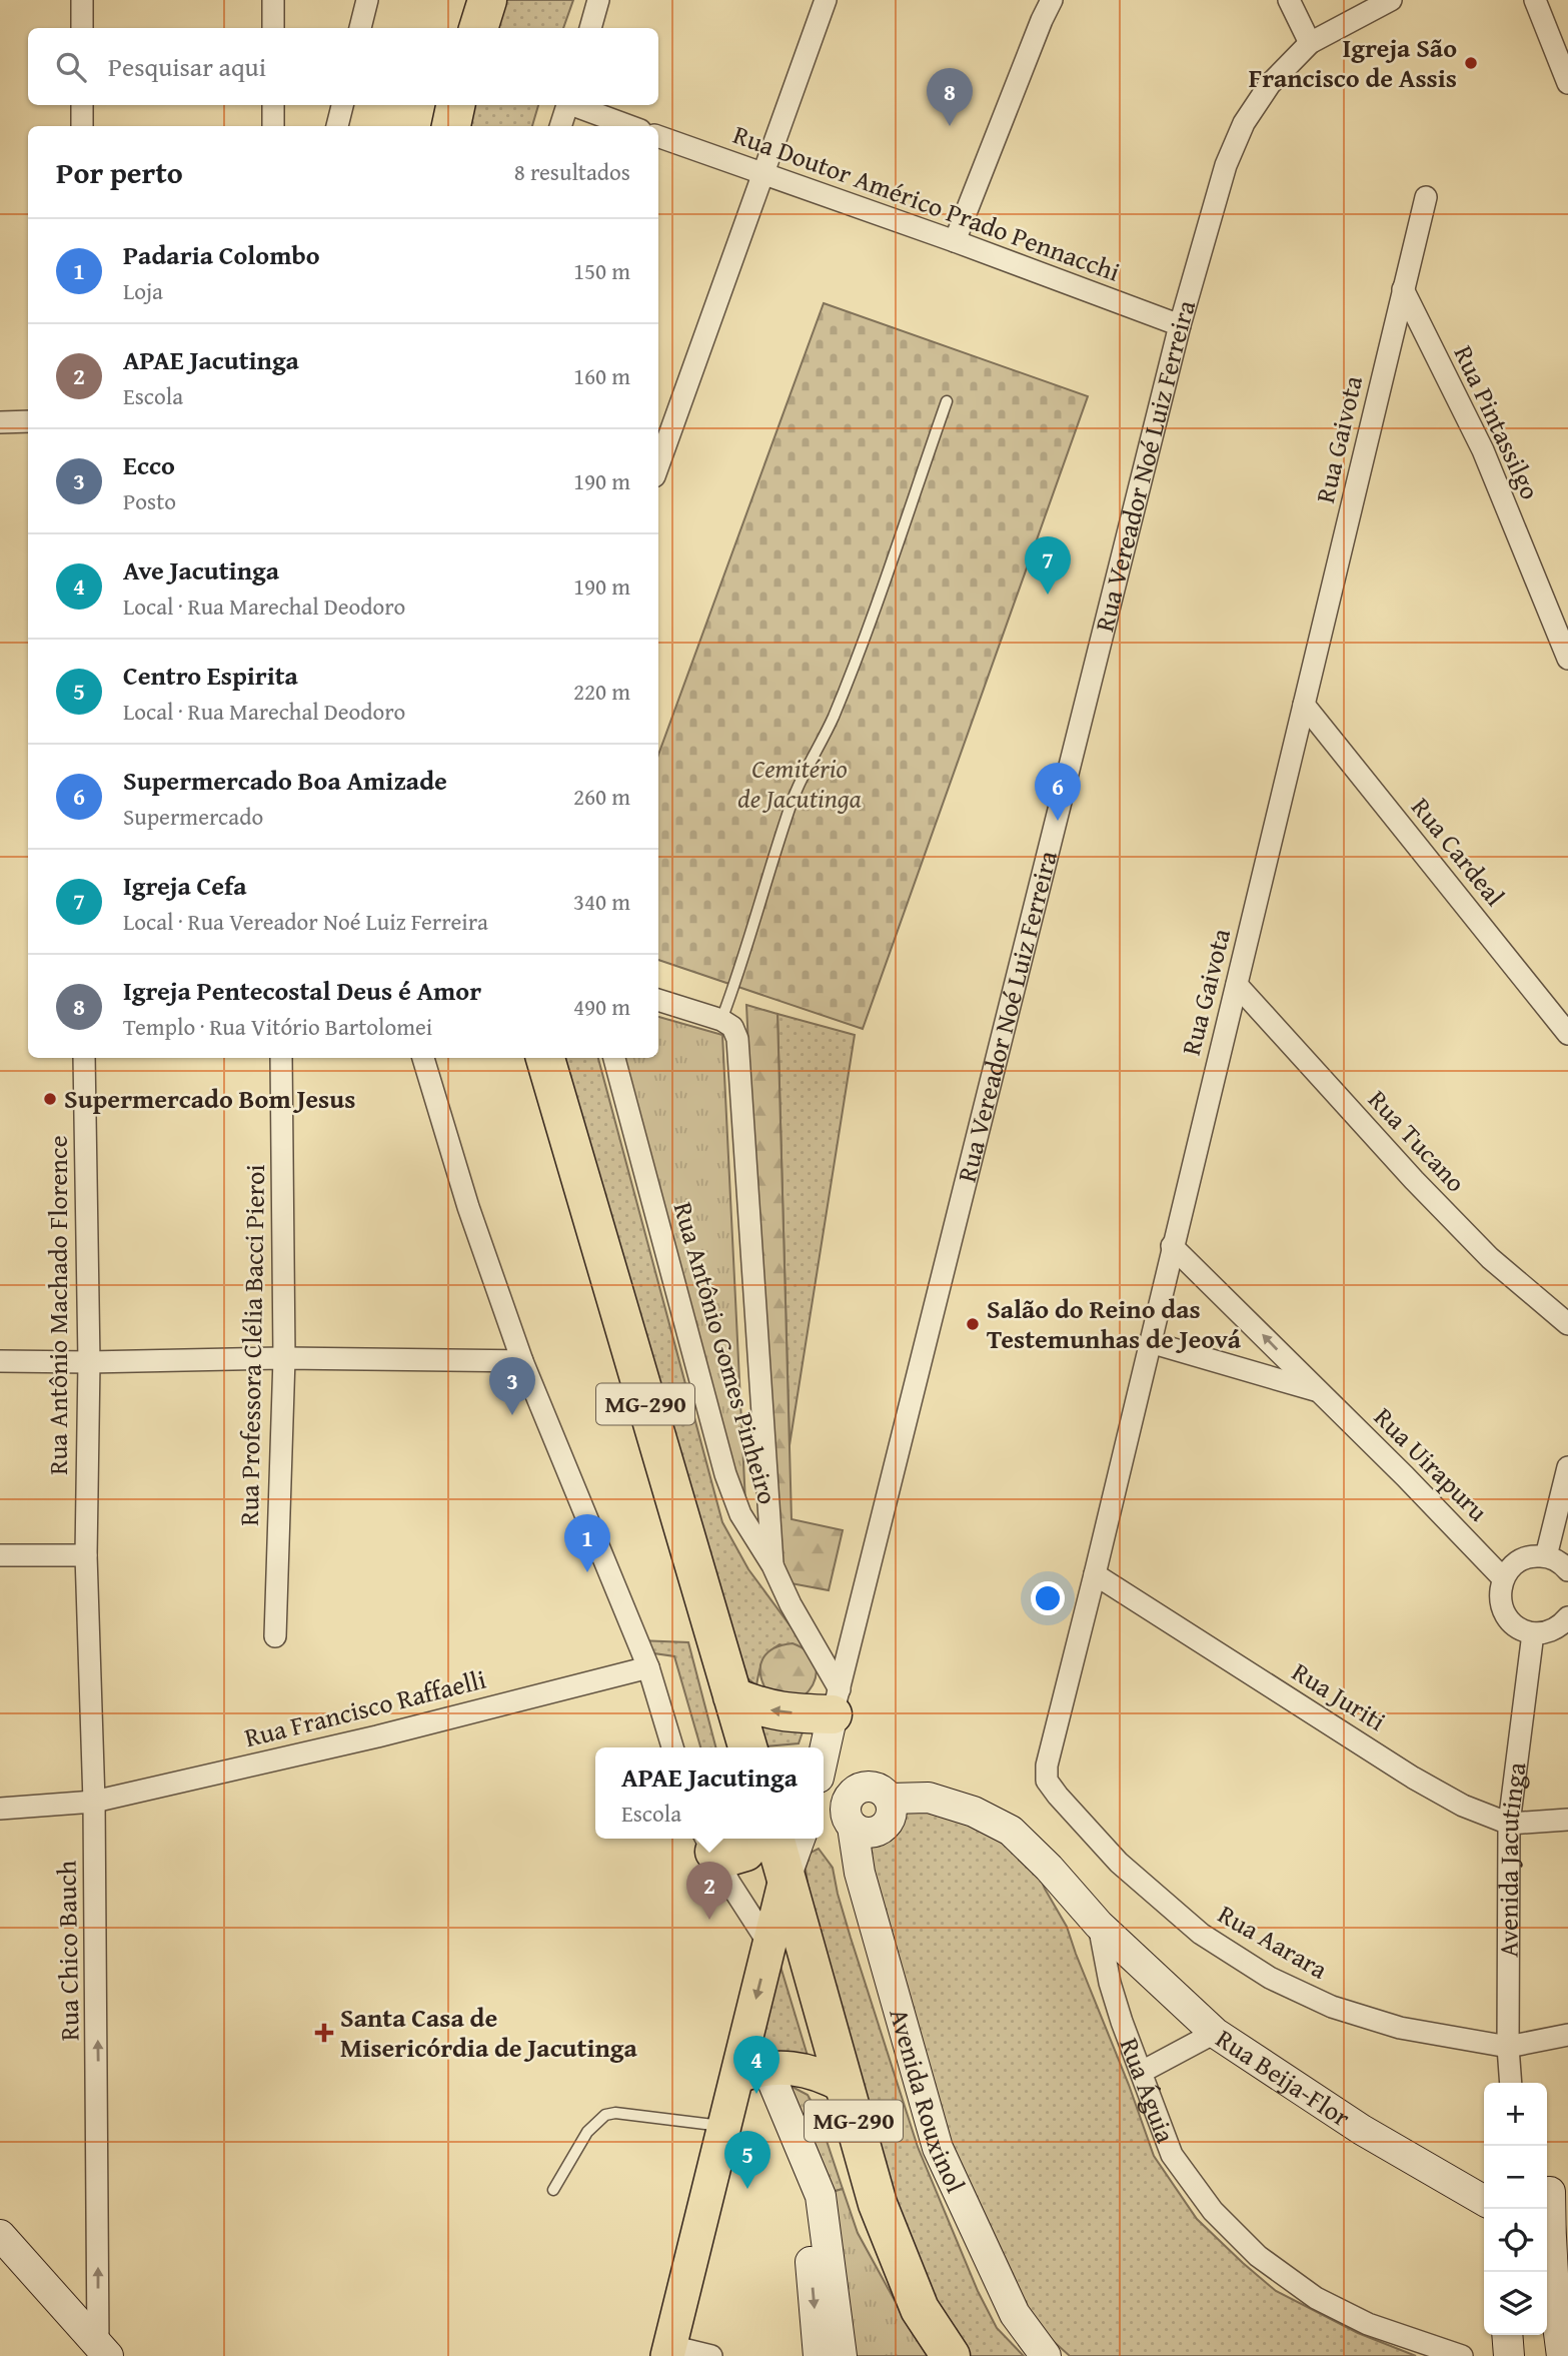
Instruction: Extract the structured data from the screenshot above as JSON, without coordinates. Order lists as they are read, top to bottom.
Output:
{
  "streets": {
    "highway": ["MG-290"],
    "street": [
      "Rua Doutor Américo Prado Pennacchi",
      "Rua Pintassilgo",
      "Rua Gaivota",
      "Rua Vereador Noé Luiz Ferreira",
      "Rua Cardeal",
      "Rua Tucano",
      "Rua Antônio Machado Florence",
      "Rua Professora Clélia Bacci Pieroi",
      "Rua Antônio Gomes Pinheiro",
      "Rua Uirapuru",
      "Rua Juriti",
      "Rua Francisco Raffaelli",
      "Avenida Jacutinga",
      "Rua Aarara",
      "Rua Chico Bauch",
      "Rua Beija-Flor",
      "Rua Águia",
      "Avenida Rouxinol"
    ]
  },
  "crossings": [
    ["Rua Doutor Américo Prado Pennacchi", "Rua Vereador Noé Luiz Ferreira"],
    ["Rua Pintassilgo", "Rua Gaivota"],
    ["Rua Gaivota", "Rua Cardeal"],
    ["Rua Gaivota", "Rua Tucano"],
    ["Rua Gaivota", "Rua Uirapuru"],
    ["Rua Gaivota", "Rua Juriti"],
    ["Rua Gaivota", "Rua Aarara"],
    ["Rua Vereador Noé Luiz Ferreira", "Rua Antônio Gomes Pinheiro"],
    ["Rua Vereador Noé Luiz Ferreira", "Avenida Rouxinol"],
    ["Rua Antônio Machado Florence", "Rua Chico Bauch"],
    ["Rua Juriti", "Avenida Jacutinga"],
    ["Rua Francisco Raffaelli", "Rua Chico Bauch"],
    ["Avenida Jacutinga", "Rua Aarara"],
    ["Rua Beija-Flor", "Rua Águia"]
  ],
  "one_way": ["Rua Chico Bauch"],
  "parks": ["Cemitério de Jacutinga"],
  "places": {
    "other": ["Igreja São Francisco de Assis", "Supermercado Bom Jesus", "Salão do Reino das Testemunhas de Jeová"],
    "health": ["Santa Casa de Misericórdia de Jacutinga"]
  },
  "page": {
    "search": "Pesquisar aqui",
    "pins": [
      "8",
      "7",
      "6",
      "3",
      "1",
      "2",
      "4",
      "5"
    ],
    "heading": ["Por perto", "8 resultados"],
    "list": [
      {
        "mark": "1",
        "name": "Padaria Colombo",
        "note": "Loja",
        "value": "150 m"
      },
      {
        "mark": "2",
        "name": "APAE Jacutinga",
        "note": "Escola",
        "value": "160 m"
      },
      {
        "mark": "3",
        "name": "Ecco",
        "note": "Posto",
        "value": "190 m"
      },
      {
        "mark": "4",
        "name": "Ave Jacutinga",
        "note": "Local · Rua Marechal Deodoro",
        "value": "190 m"
      },
      {
        "mark": "5",
        "name": "Centro Espirita",
        "note": "Local · Rua Marechal Deodoro",
        "value": "220 m"
      },
      {
        "mark": "6",
        "name": "Supermercado Boa Amizade",
        "note": "Supermercado",
        "value": "260 m"
      },
      {
        "mark": "7",
        "name": "Igreja Cefa",
        "note": "Local · Rua Vereador Noé Luiz Ferreira",
        "value": "340 m"
      },
      {
        "mark": "8",
        "name": "Igreja Pentecostal Deus é Amor",
        "note": "Templo · Rua Vitório Bartolomei",
        "value": "490 m"
      }
    ],
    "popup": ["APAE Jacutinga", "Escola"],
    "map_buttons": ["+", "−"]
  }
}
